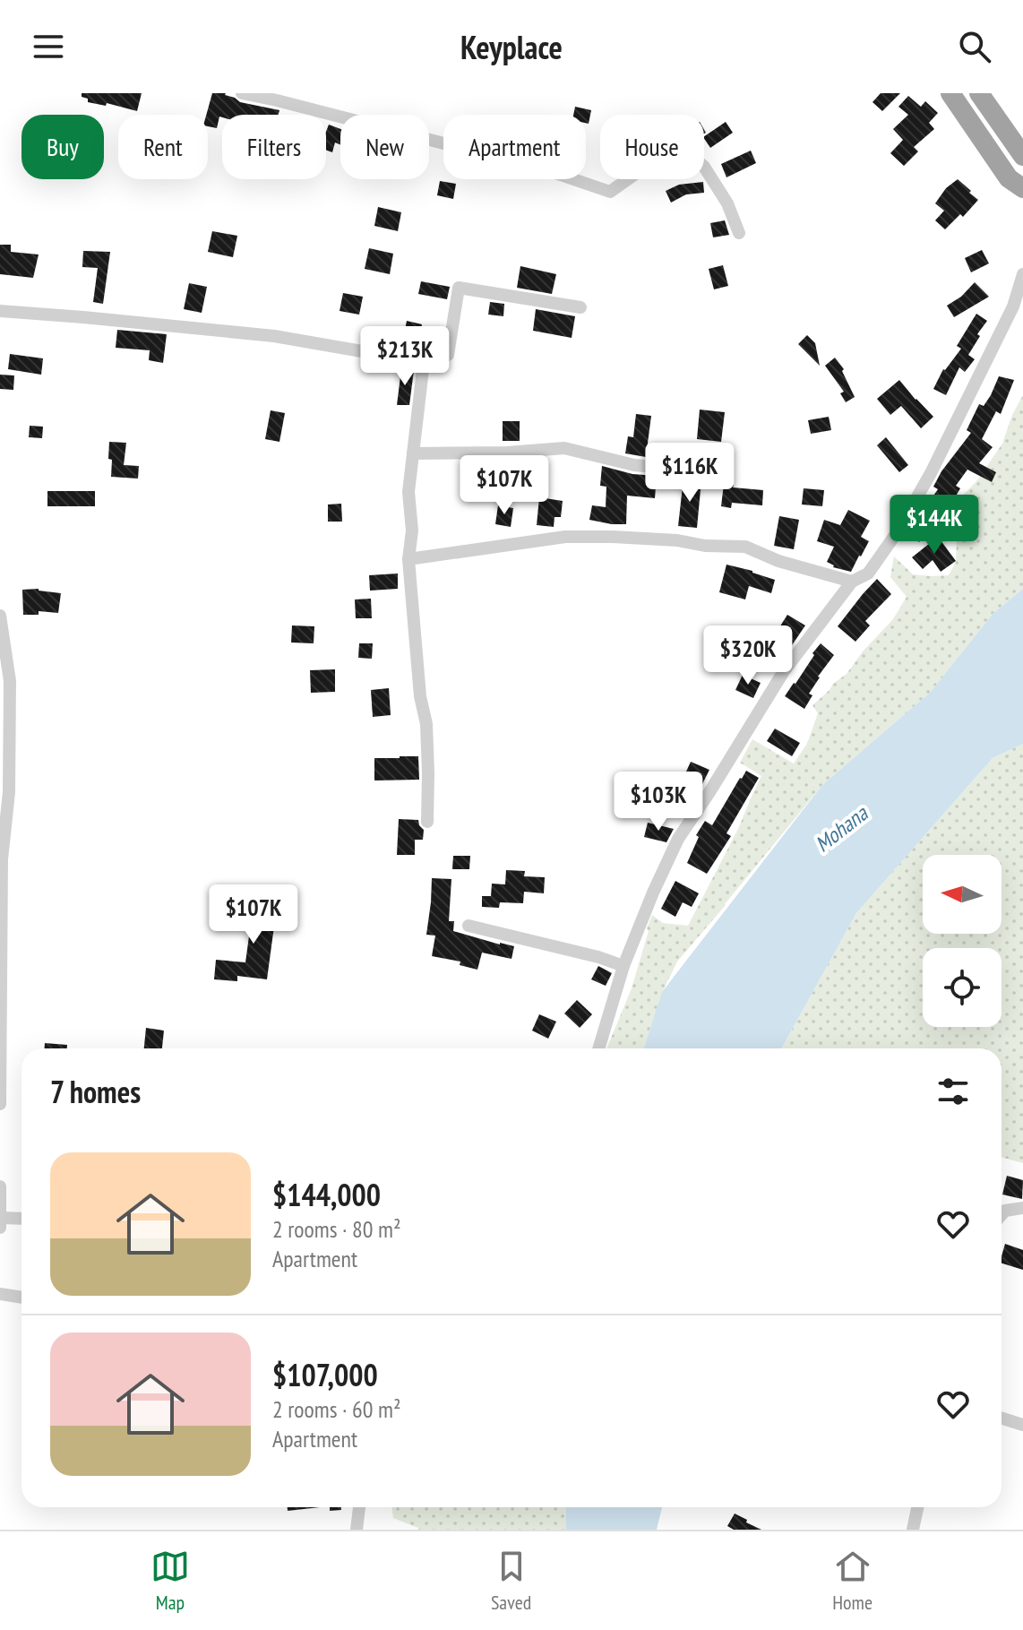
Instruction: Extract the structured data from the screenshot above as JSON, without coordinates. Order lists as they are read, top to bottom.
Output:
{
  "water": ["Mohana"],
  "north": "left",
  "page": {
    "header": "Keyplace",
    "chip": [
      "Buy",
      "Rent",
      "Filters",
      "New",
      "Apartment",
      "House"
    ],
    "price": [
      "$213K",
      "$116K",
      "$107K",
      "$144K",
      "$320K",
      "$103K",
      "$107K"
    ],
    "heading": "7 homes",
    "list": [
      {
        "name": "$144,000",
        "note": "2 rooms · 80 m² · Apartment"
      },
      {
        "name": "$107,000",
        "note": "2 rooms · 60 m² · Apartment"
      }
    ],
    "tabs": ["Map", "Saved", "Home"]
  }
}
